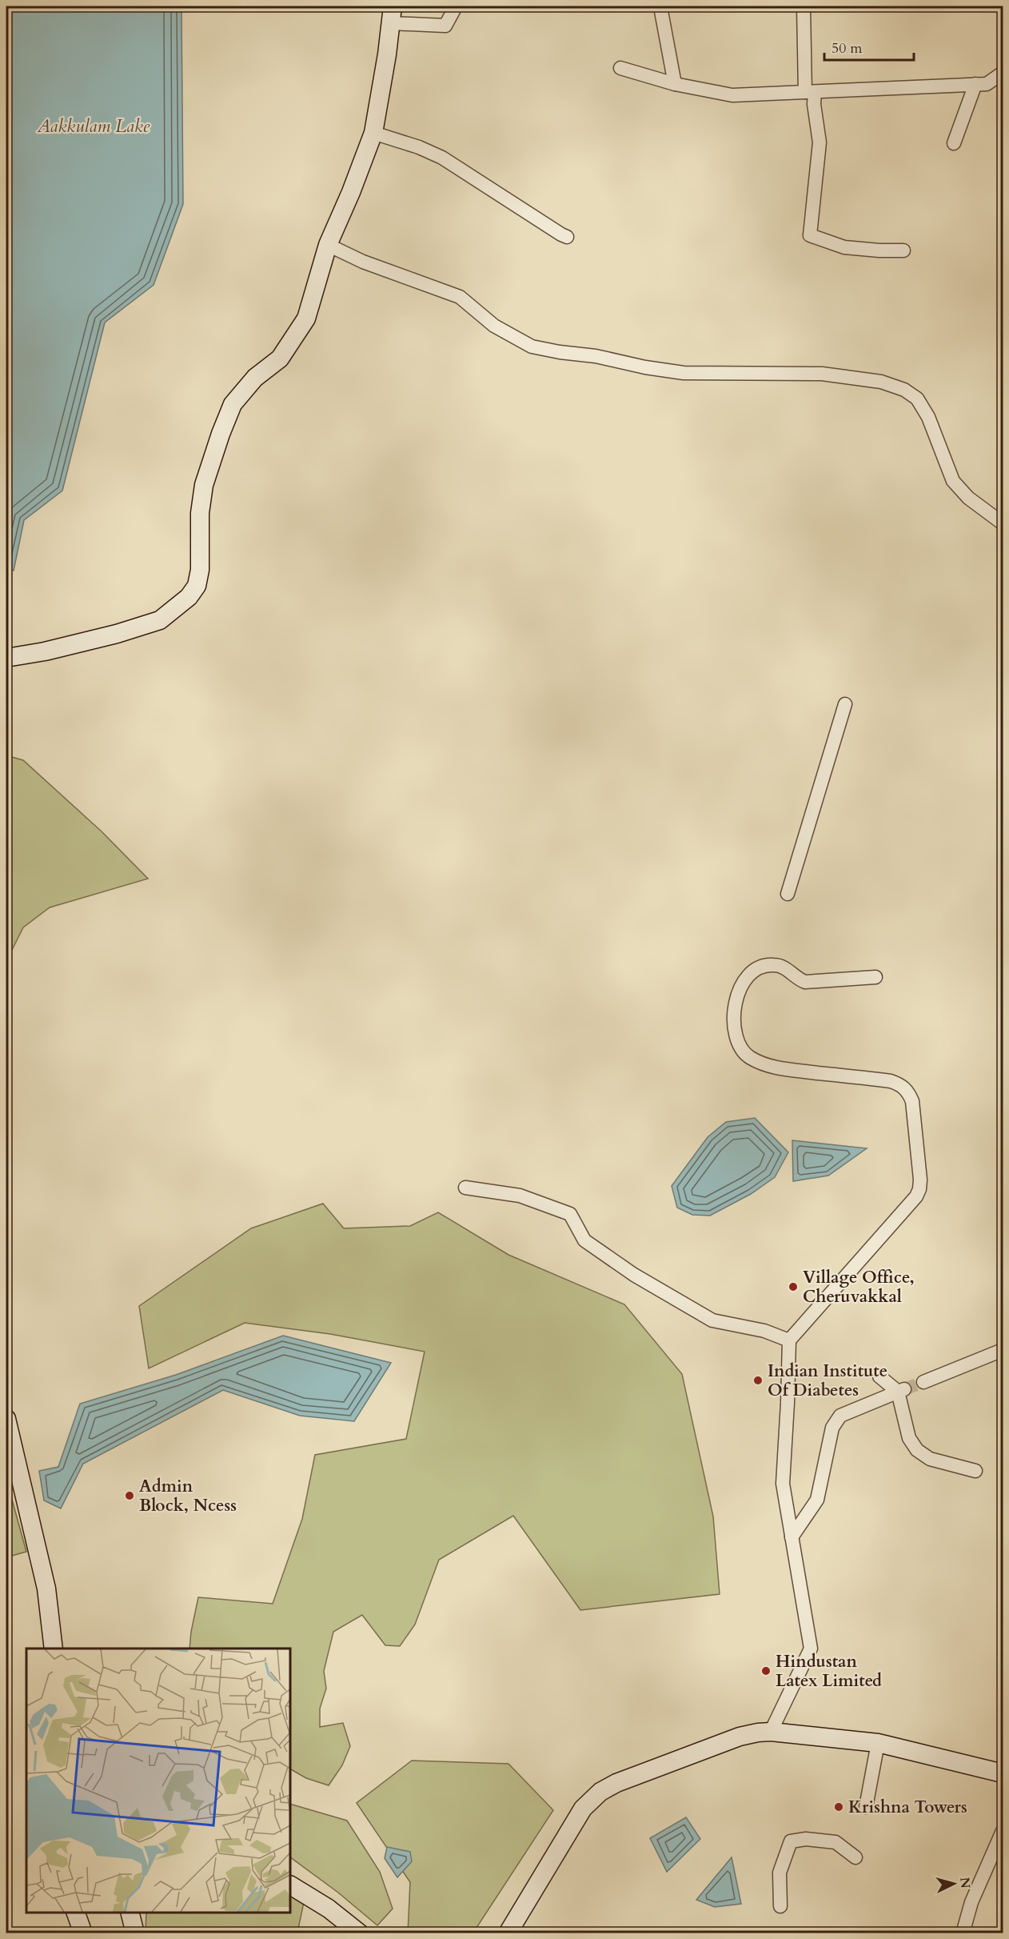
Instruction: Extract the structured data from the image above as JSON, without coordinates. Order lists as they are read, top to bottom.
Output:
{
  "water": ["Aakkulam Lake"],
  "places": [
    "Village Office, Cheruvakkal",
    "Indian Institute Of Diabetes",
    "Admin Block, Ncess",
    "Hindustan Latex Limited",
    "Krishna Towers"
  ],
  "scale_bar": "50 m",
  "north": "right"
}
